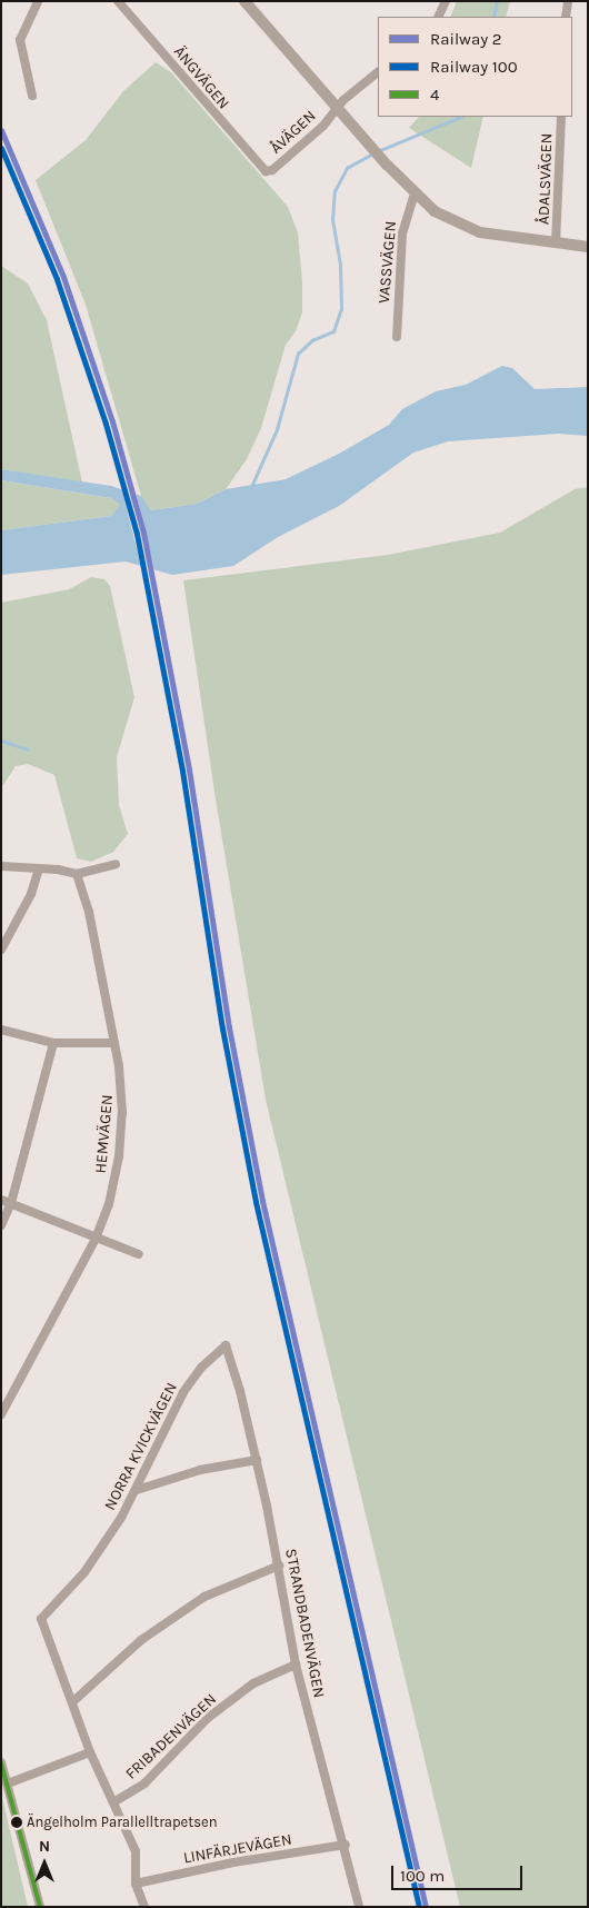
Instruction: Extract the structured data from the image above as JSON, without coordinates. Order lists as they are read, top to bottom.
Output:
{
  "streets": {
    "street": [
      "ÄNGVÄGEN",
      "ÅVÄGEN",
      "ÅDALSVÄGEN",
      "VASSVÄGEN",
      "HEMVÄGEN",
      "NORRA KVICKVÄGEN",
      "STRANDBADENVÄGEN",
      "FRIBADENVÄGEN",
      "LINFÄRJEVÄGEN"
    ]
  },
  "crossings": [
    ["ÄNGVÄGEN", "ÅVÄGEN"],
    ["NORRA KVICKVÄGEN", "STRANDBADENVÄGEN"],
    ["NORRA KVICKVÄGEN", "FRIBADENVÄGEN"],
    ["STRANDBADENVÄGEN", "FRIBADENVÄGEN"],
    ["STRANDBADENVÄGEN", "LINFÄRJEVÄGEN"]
  ],
  "places": ["Ängelholm Parallelltrapetsen"],
  "lines": ["rail line 2", "rail line 100", "transit line 4"],
  "legend": ["Railway 2", "Railway 100", "4"],
  "scale_bar": "100 m",
  "north": "top"
}
